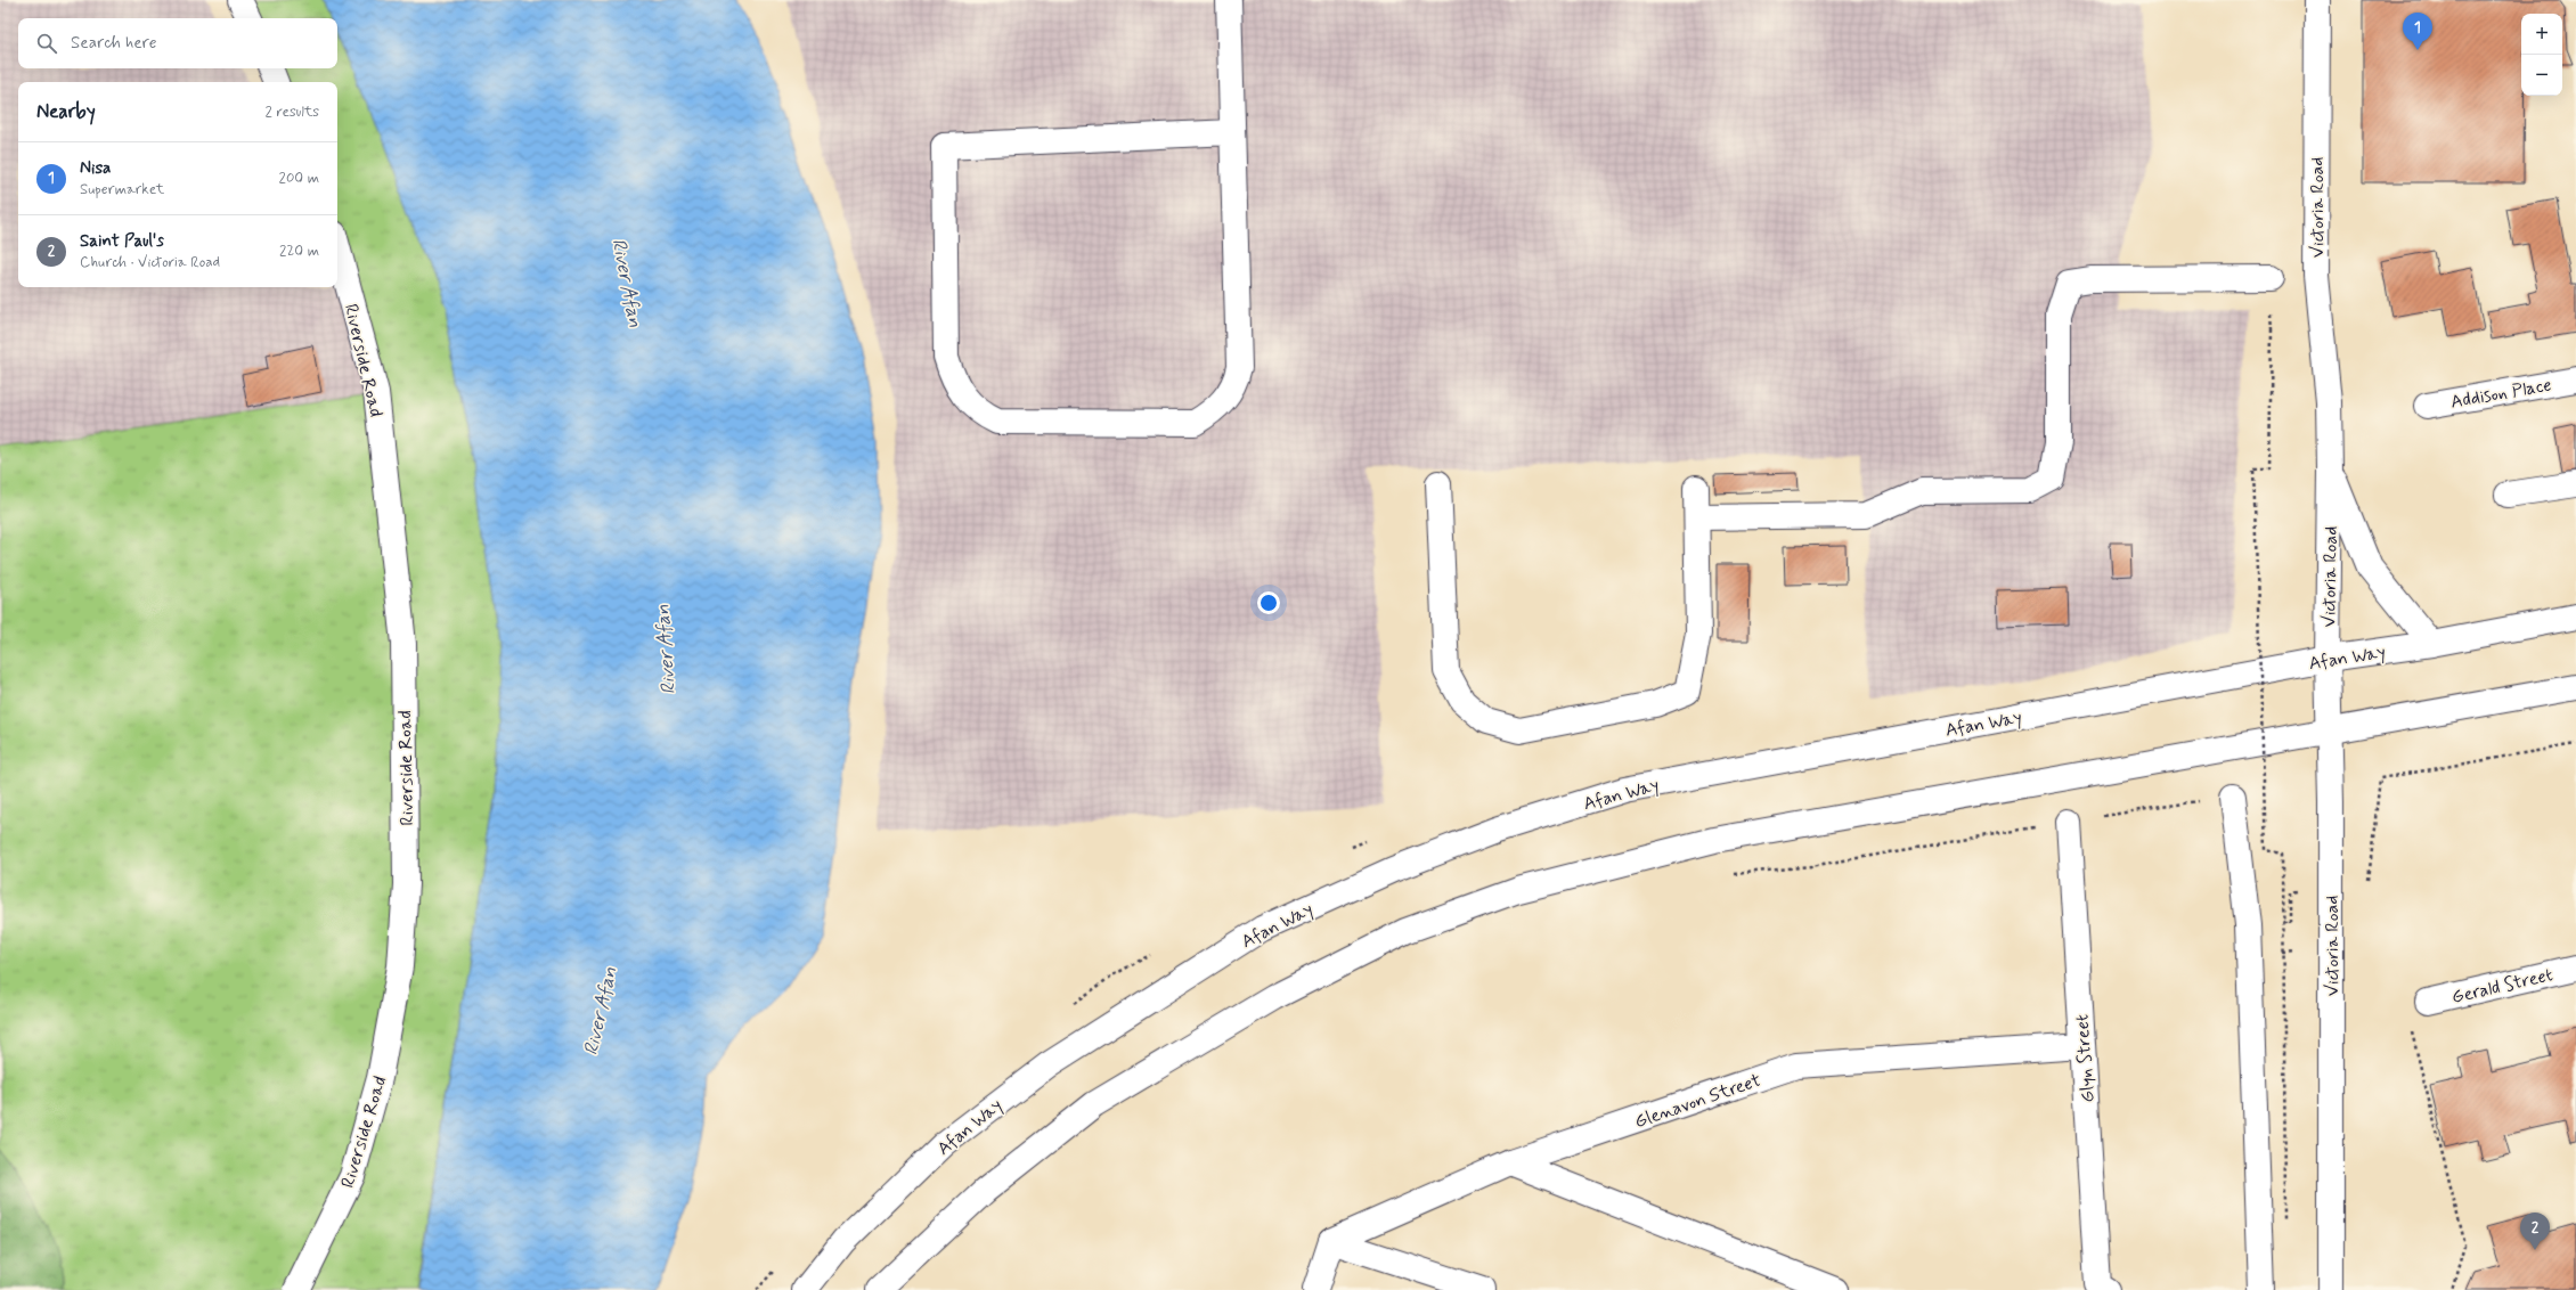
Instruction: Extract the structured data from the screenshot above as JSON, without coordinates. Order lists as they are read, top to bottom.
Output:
{
  "streets": {
    "street": [
      "Victoria Road",
      "Riverside Road",
      "Addison Place",
      "Afan Way",
      "Gerald Street",
      "Glyn Street",
      "Glenavon Street"
    ]
  },
  "crossings": [
    ["Victoria Road", "Afan Way"],
    ["Glyn Street", "Glenavon Street"]
  ],
  "water": ["River Afan"],
  "page": {
    "pins": ["1", "2"],
    "map_buttons": ["+", "−"],
    "search": "Search here",
    "heading": ["Nearby", "2 results"],
    "list": [
      {
        "mark": "1",
        "name": "Nisa",
        "note": "Supermarket",
        "value": "200 m"
      },
      {
        "mark": "2",
        "name": "Saint Paul's",
        "note": "Church · Victoria Road",
        "value": "220 m"
      }
    ]
  }
}
